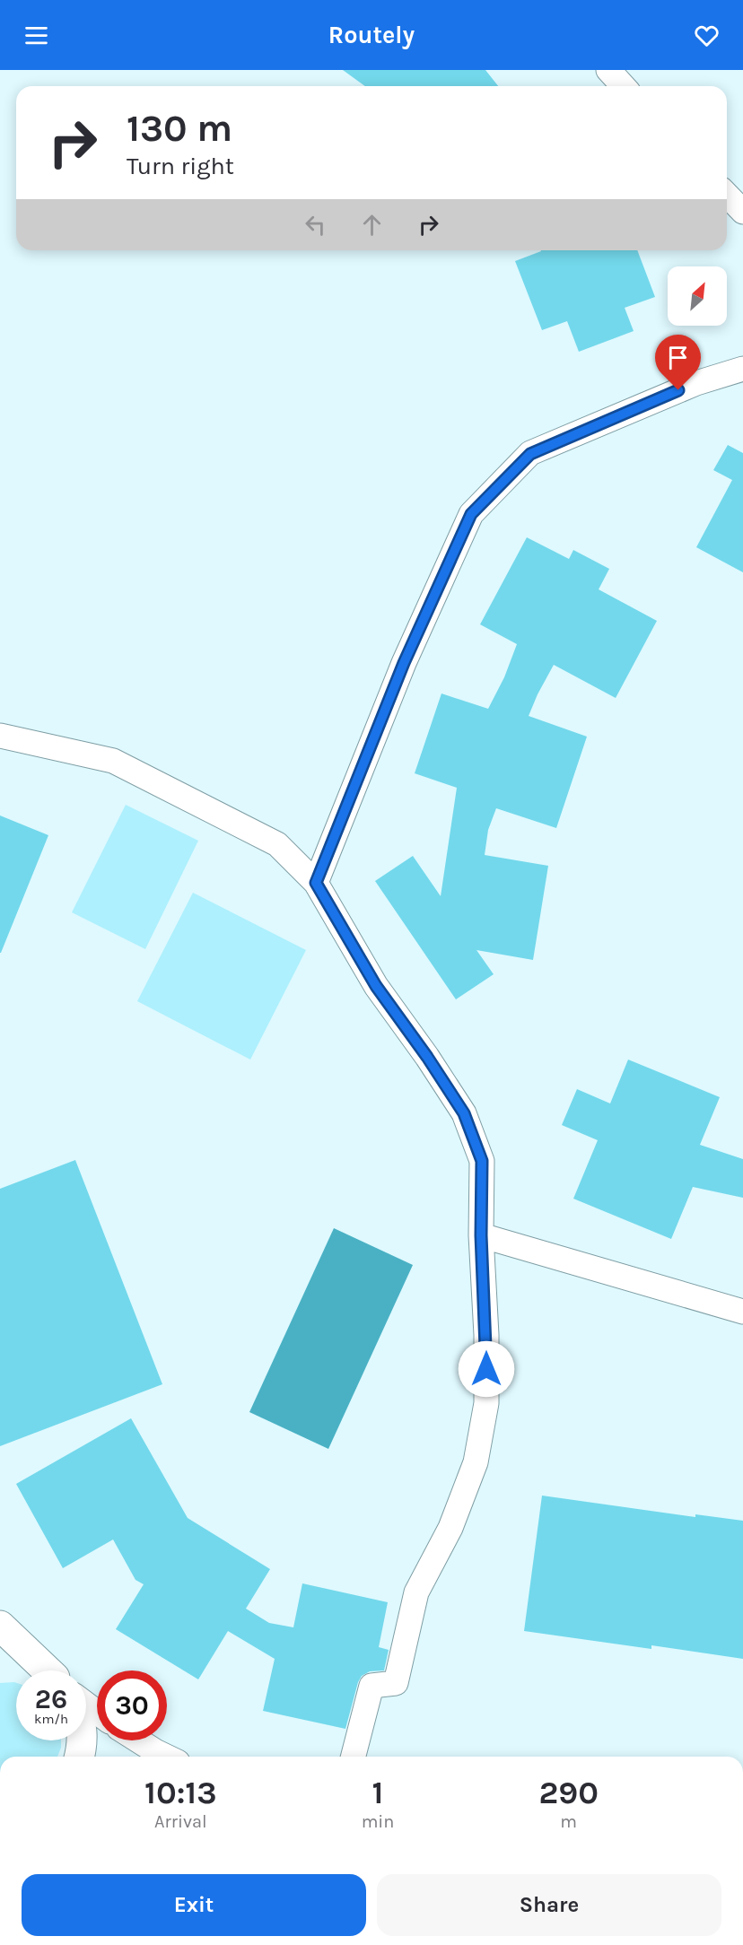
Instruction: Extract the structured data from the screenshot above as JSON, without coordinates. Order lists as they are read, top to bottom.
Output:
{
  "north": "top right",
  "page": {
    "header": "Routely",
    "turn": ["130 m", "Turn right"],
    "speed": "26 km/h",
    "limit": "30",
    "eta": [
      "10:13",
      "Arrival",
      "1",
      "min",
      "290",
      "m"
    ],
    "buttons": ["Exit", "Share"]
  }
}
